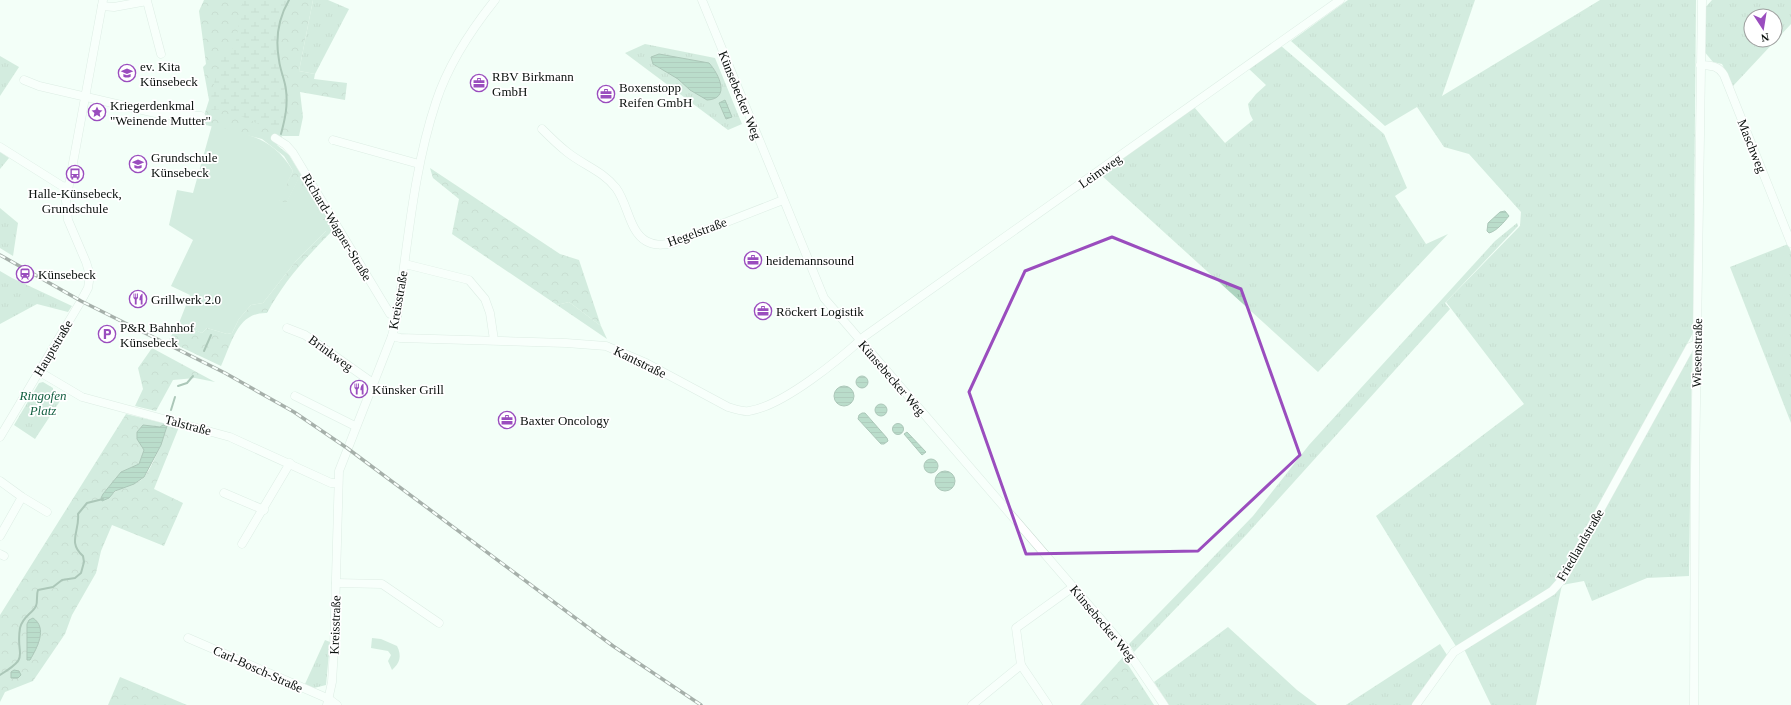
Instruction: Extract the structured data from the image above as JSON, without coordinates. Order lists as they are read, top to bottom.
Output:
{
  "streets": {
    "street": [
      "Künsebecker Weg",
      "Maschweg",
      "Leimweg",
      "Richard-Wagner-Straße",
      "Hegelstraße",
      "Kreisstraße",
      "Hauptstraße",
      "Brinkweg",
      "Wiesenstraße",
      "Kantstraße",
      "Talstraße",
      "Friedlandstraße",
      "Carl-Bosch-Straße"
    ]
  },
  "crossings": [
    ["Künsebecker Weg", "Leimweg"],
    ["Künsebecker Weg", "Hegelstraße"],
    ["Künsebecker Weg", "Kantstraße"],
    ["Maschweg", "Wiesenstraße"],
    ["Leimweg", "Kantstraße"],
    ["Richard-Wagner-Straße", "Kreisstraße"],
    ["Kreisstraße", "Brinkweg"],
    ["Kreisstraße", "Kantstraße"],
    ["Kreisstraße", "Talstraße"],
    ["Kreisstraße", "Carl-Bosch-Straße"],
    ["Hauptstraße", "Talstraße"],
    ["Wiesenstraße", "Friedlandstraße"]
  ],
  "parks": ["Ringofen Platz"],
  "places": {
    "school or university": ["ev. Kita Künsebeck", "Grundschule Künsebeck"],
    "office": [
      "RBV Birkmann GmbH",
      "Boxenstopp Reifen GmbH",
      "heidemannsound",
      "Röckert Logistik",
      "Baxter Oncology"
    ],
    "place": ["Kriegerdenkmal \"Weinende Mutter\""],
    "bus stop": ["Halle-Künsebeck, Grundschule"],
    "station": ["Künsebeck"],
    "restaurant": ["Grillwerk 2.0", "Künsker Grill"],
    "parking": ["P&R Bahnhof Künsebeck"]
  },
  "north": "bottom"
}
